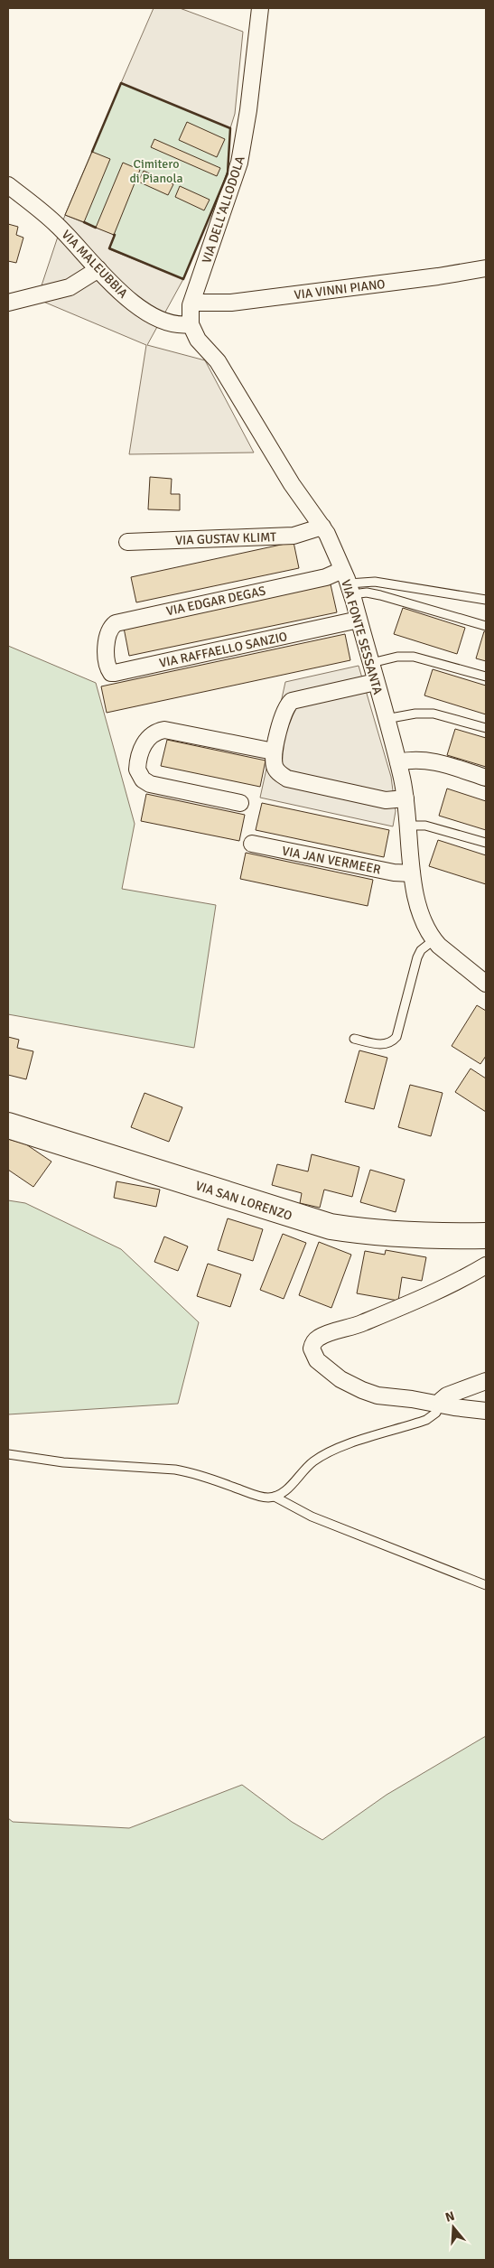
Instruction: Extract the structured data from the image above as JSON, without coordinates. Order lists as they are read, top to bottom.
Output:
{
  "streets": {
    "main road": ["VIA SAN LORENZO"],
    "street": [
      "VIA DELL'ALLODOLA",
      "VIA MALEUBBIA",
      "VIA VINNI PIANO",
      "VIA GUSTAV KLIMT",
      "VIA EDGAR DEGAS",
      "VIA FONTE SESSANTA",
      "VIA RAFFAELLO SANZIO",
      "VIA JAN VERMEER"
    ]
  },
  "crossings": [
    ["VIA DELL'ALLODOLA", "VIA VINNI PIANO"],
    ["VIA MALEUBBIA", "VIA FONTE SESSANTA"],
    ["VIA GUSTAV KLIMT", "VIA FONTE SESSANTA"],
    ["VIA EDGAR DEGAS", "VIA FONTE SESSANTA"],
    ["VIA EDGAR DEGAS", "VIA RAFFAELLO SANZIO"],
    ["VIA FONTE SESSANTA", "VIA RAFFAELLO SANZIO"],
    ["VIA FONTE SESSANTA", "VIA JAN VERMEER"]
  ],
  "parks": ["Cimitero di Pianola"],
  "north": "top"
}
